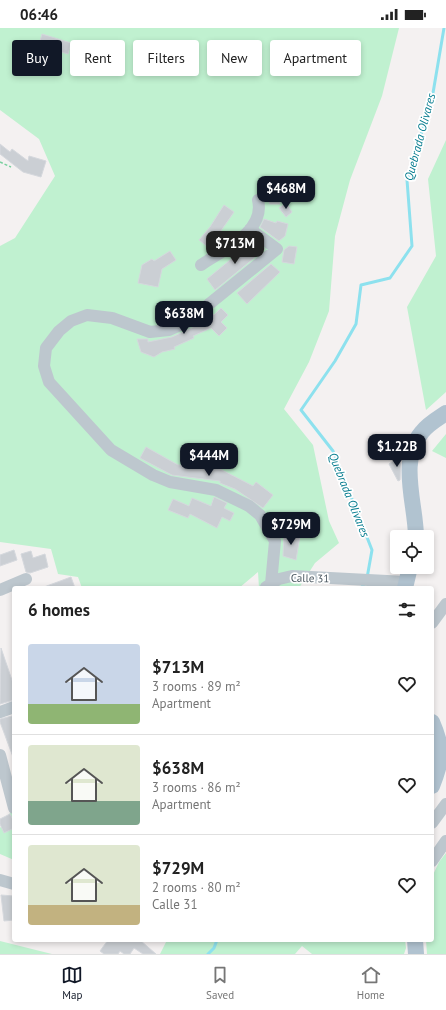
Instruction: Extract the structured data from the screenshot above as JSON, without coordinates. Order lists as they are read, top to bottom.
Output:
{
  "streets": {
    "street": ["Calle 31"]
  },
  "water": ["Quebrada Olivares"],
  "page": {
    "status": "06:46",
    "chip": [
      "Buy",
      "Rent",
      "Filters",
      "New",
      "Apartment"
    ],
    "price": [
      "$468M",
      "$713M",
      "$638M",
      "$1.22B",
      "$444M",
      "$729M"
    ],
    "heading": "6 homes",
    "list": [
      {
        "name": "$713M",
        "note": "3 rooms · 89 m² · Apartment"
      },
      {
        "name": "$638M",
        "note": "3 rooms · 86 m² · Apartment"
      },
      {
        "name": "$729M",
        "note": "2 rooms · 80 m² · Calle 31"
      }
    ],
    "tabs": ["Map", "Saved", "Home"]
  }
}
